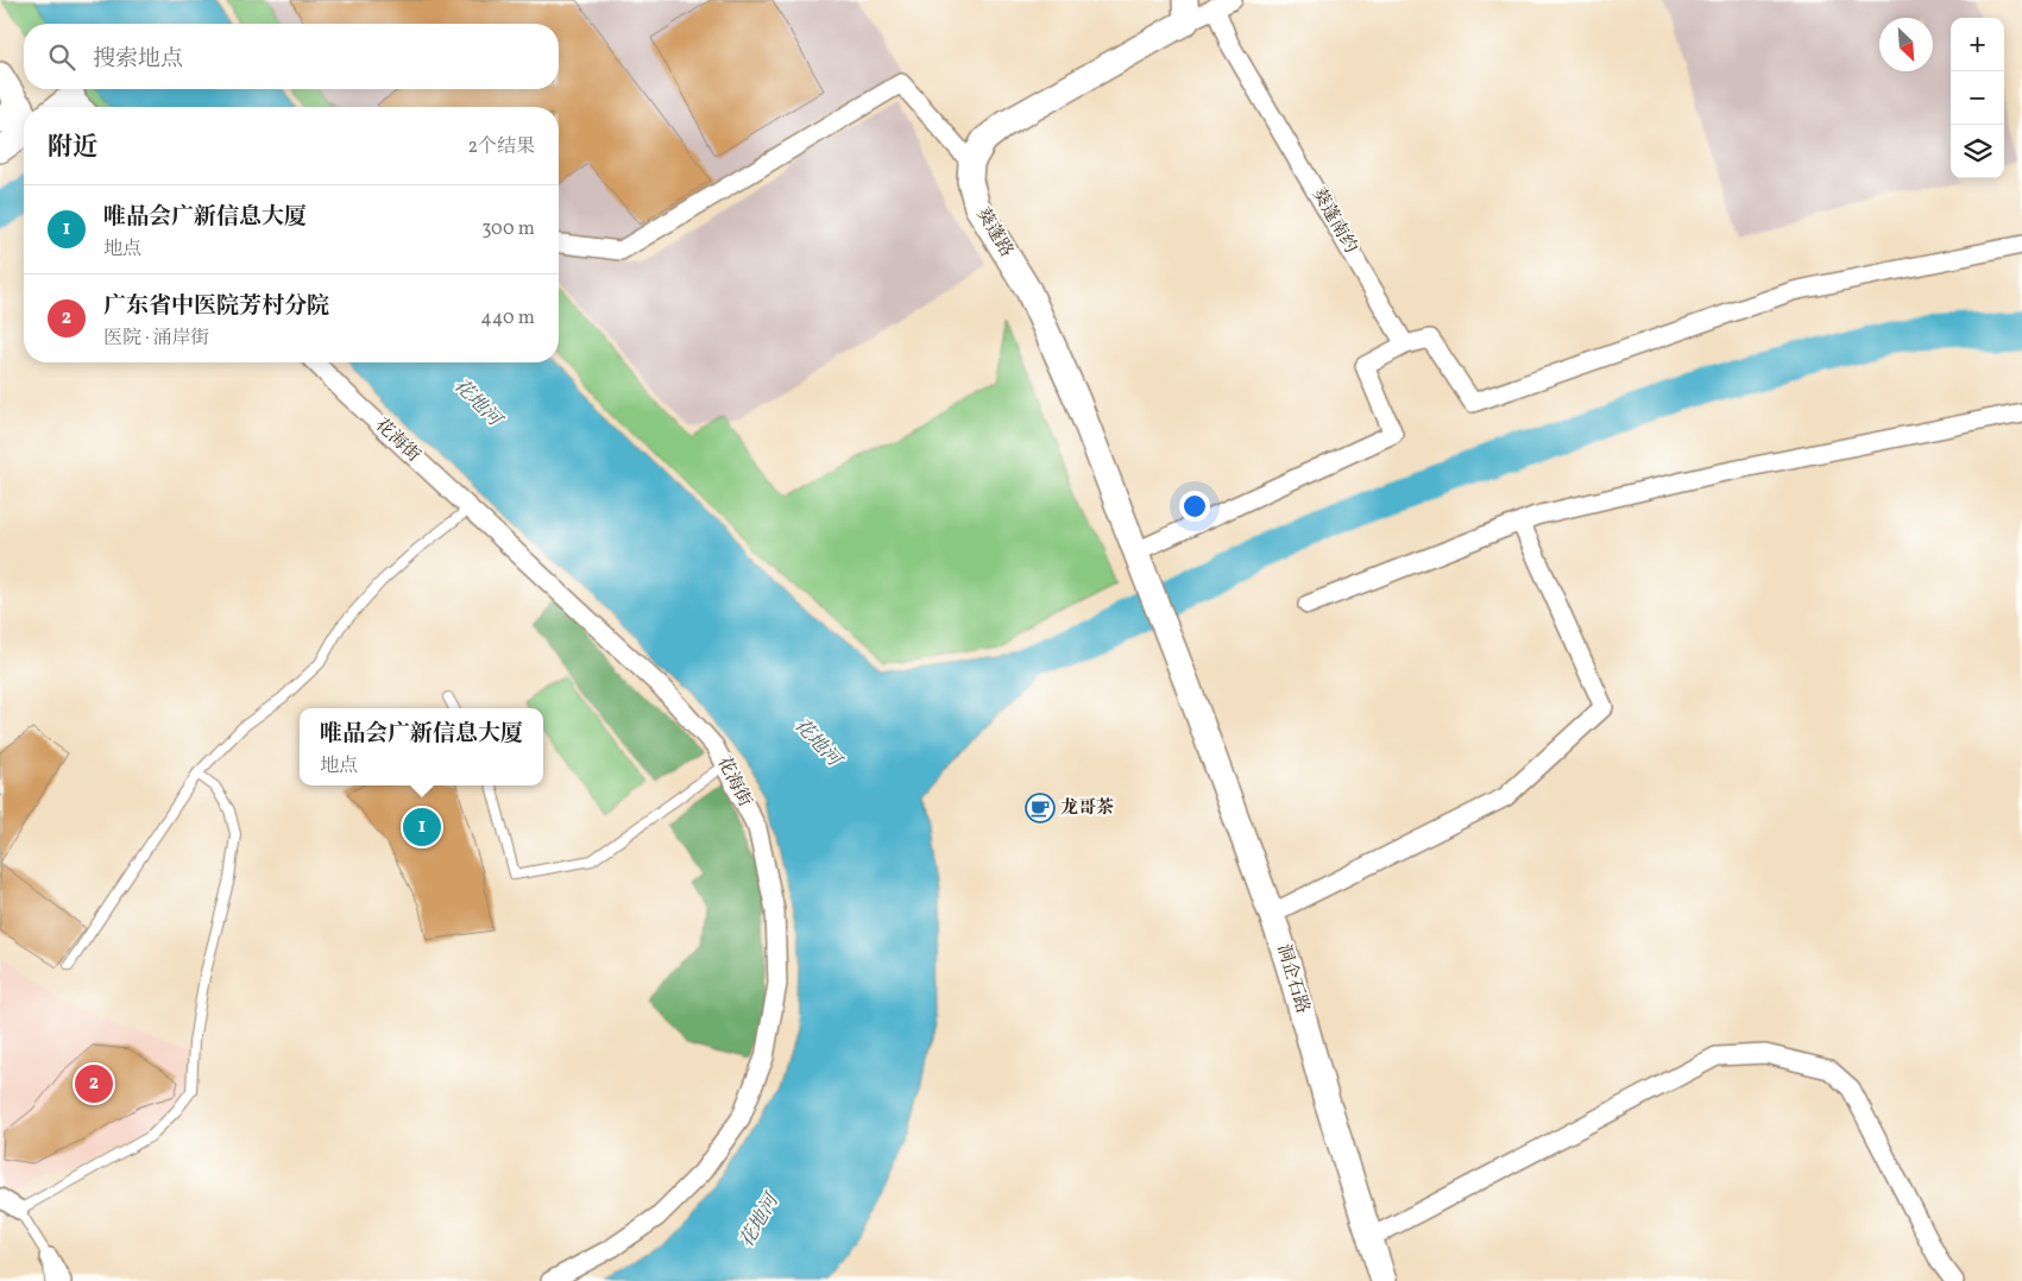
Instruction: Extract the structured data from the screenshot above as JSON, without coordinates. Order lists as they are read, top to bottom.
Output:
{
  "streets": {
    "street": [
      "葵蓬南约",
      "葵蓬路",
      "花海街",
      "洞企石路"
    ]
  },
  "crossings": [
    ["葵蓬路", "洞企石路"]
  ],
  "water": ["花地河"],
  "places": {
    "cafe": ["龙哥茶"]
  },
  "north": "bottom right",
  "page": {
    "map_buttons": ["+", "−"],
    "search": "搜索地点",
    "heading": ["附近", "2个结果"],
    "list": [
      {
        "mark": "1",
        "name": "唯品会广新信息大厦",
        "note": "地点",
        "value": "300 m"
      },
      {
        "mark": "2",
        "name": "广东省中医院芳村分院",
        "note": "医院 · 涌岸街",
        "value": "440 m"
      }
    ],
    "popup": ["唯品会广新信息大厦", "地点"],
    "pins": ["1", "2"]
  }
}
